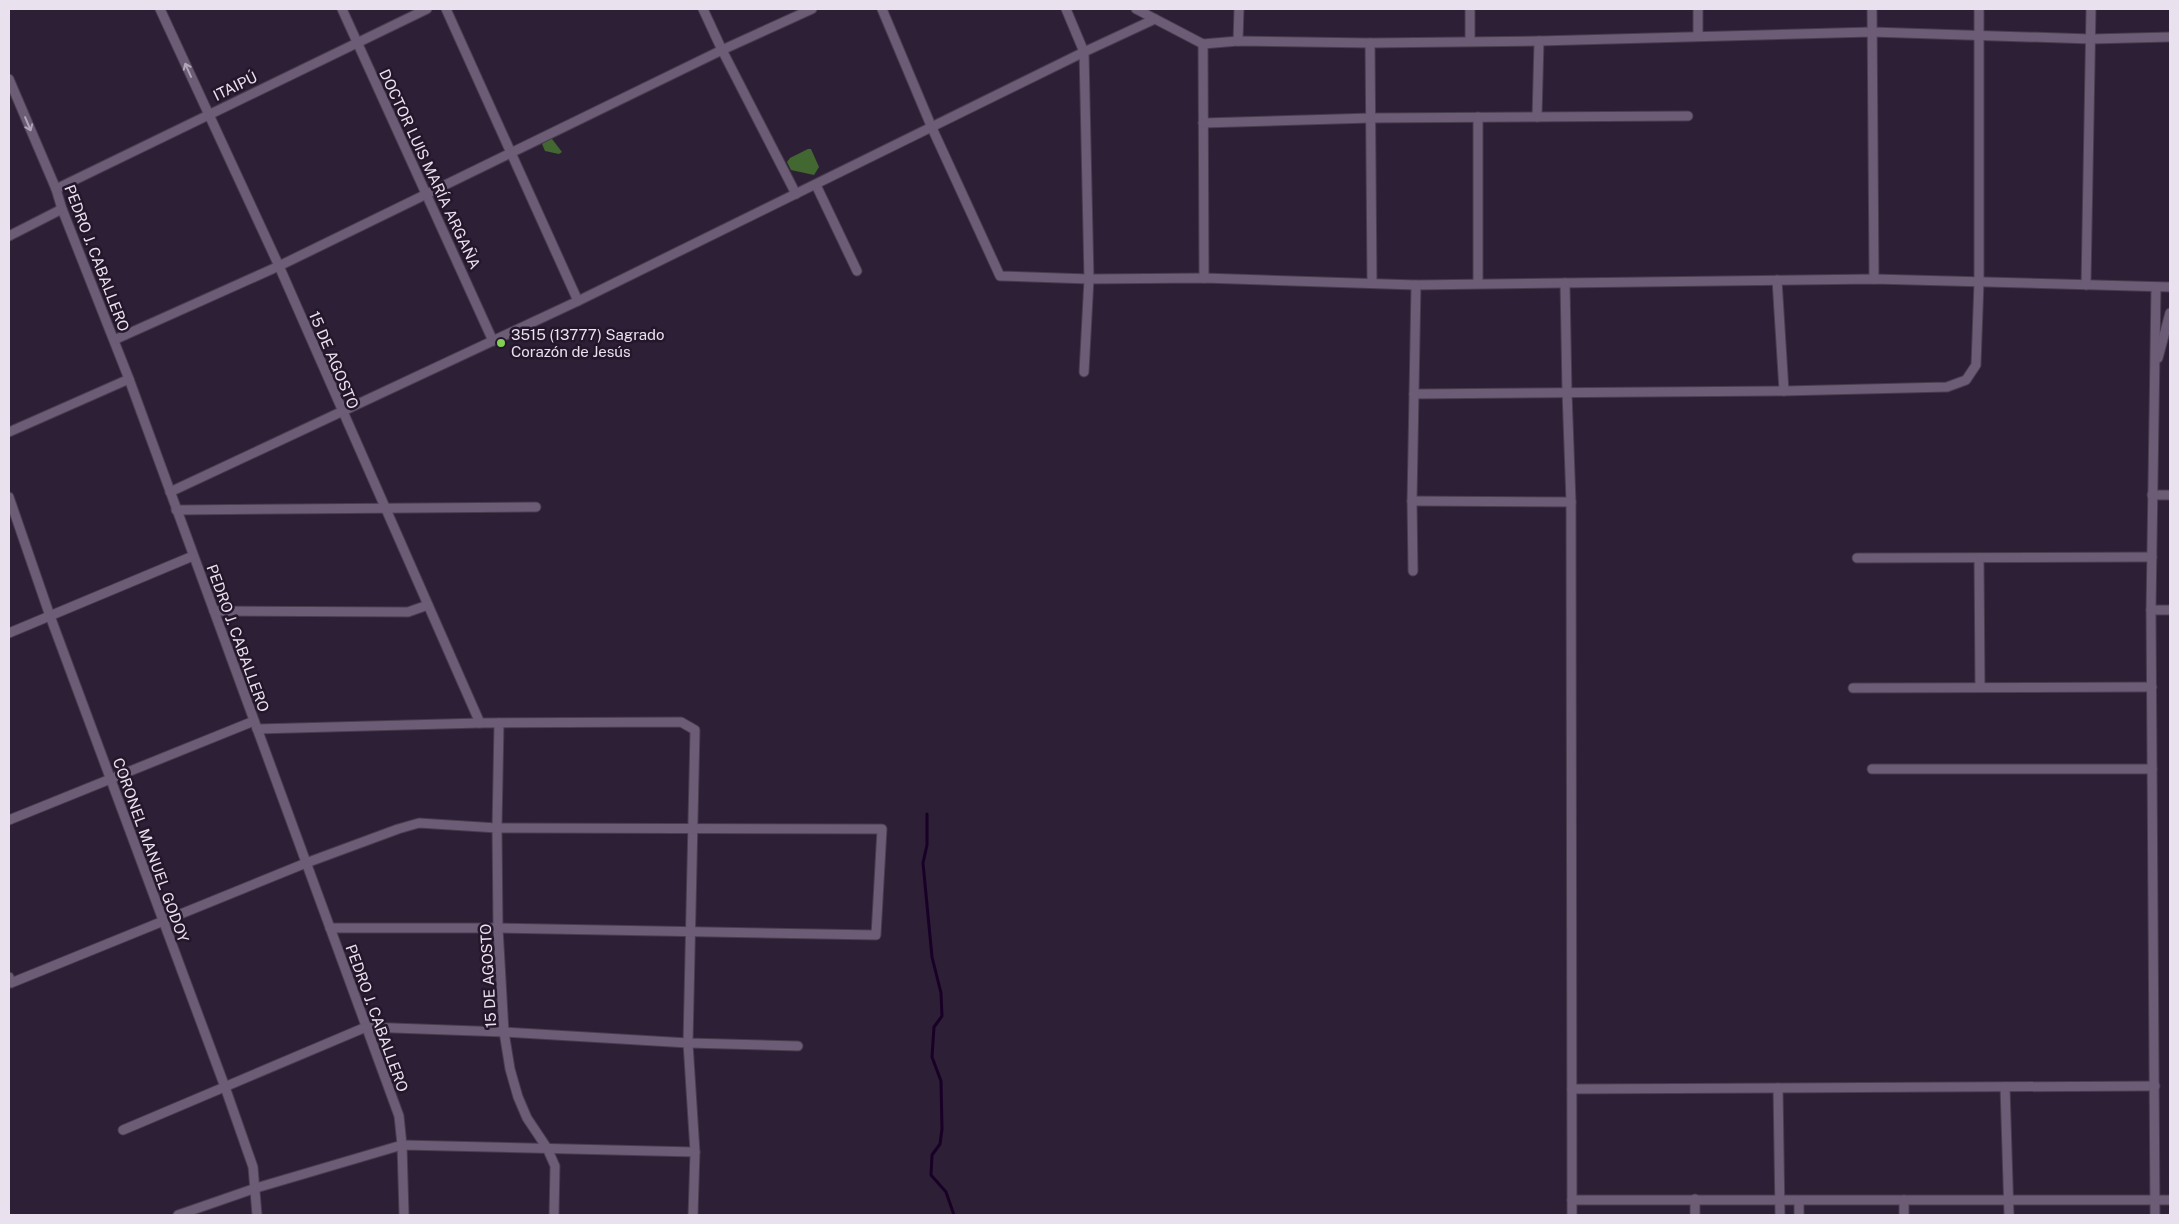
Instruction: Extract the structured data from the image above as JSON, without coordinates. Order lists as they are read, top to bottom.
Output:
{
  "streets": {
    "street": [
      "ITAIPÚ",
      "DOCTOR LUIS MARÍA ARGAÑA",
      "PEDRO J. CABALLERO",
      "15 DE AGOSTO",
      "CORONEL MANUEL GODOY"
    ]
  },
  "crossings": [
    ["ITAIPÚ", "DOCTOR LUIS MARÍA ARGAÑA"],
    ["ITAIPÚ", "PEDRO J. CABALLERO"],
    ["ITAIPÚ", "15 DE AGOSTO"]
  ],
  "places": ["3515 (13777) Sagrado Corazón de Jesús"]
}
